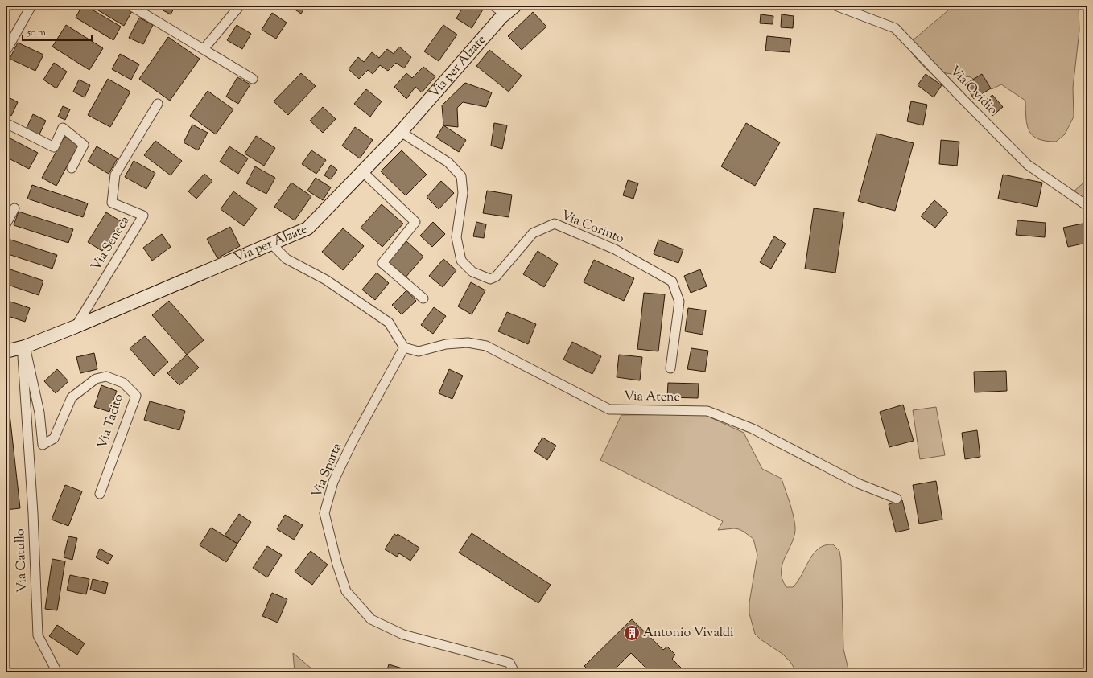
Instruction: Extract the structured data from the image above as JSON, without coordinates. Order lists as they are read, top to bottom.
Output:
{
  "streets": {
    "street": [
      "Via per Alzate",
      "Via Ovidio",
      "Via Corinto",
      "Via Seneca",
      "Via Atene",
      "Via Tacito",
      "Via Sparta",
      "Via Catullo"
    ]
  },
  "crossings": [
    ["Via per Alzate", "Via Corinto"],
    ["Via per Alzate", "Via Seneca"],
    ["Via per Alzate", "Via Tacito"],
    ["Via per Alzate", "Via Catullo"],
    ["Via Atene", "Via Sparta"],
    ["Via Tacito", "Via Catullo"]
  ],
  "places": {
    "building": ["Antonio Vivaldi"]
  },
  "scale_bar": "50 m"
}
